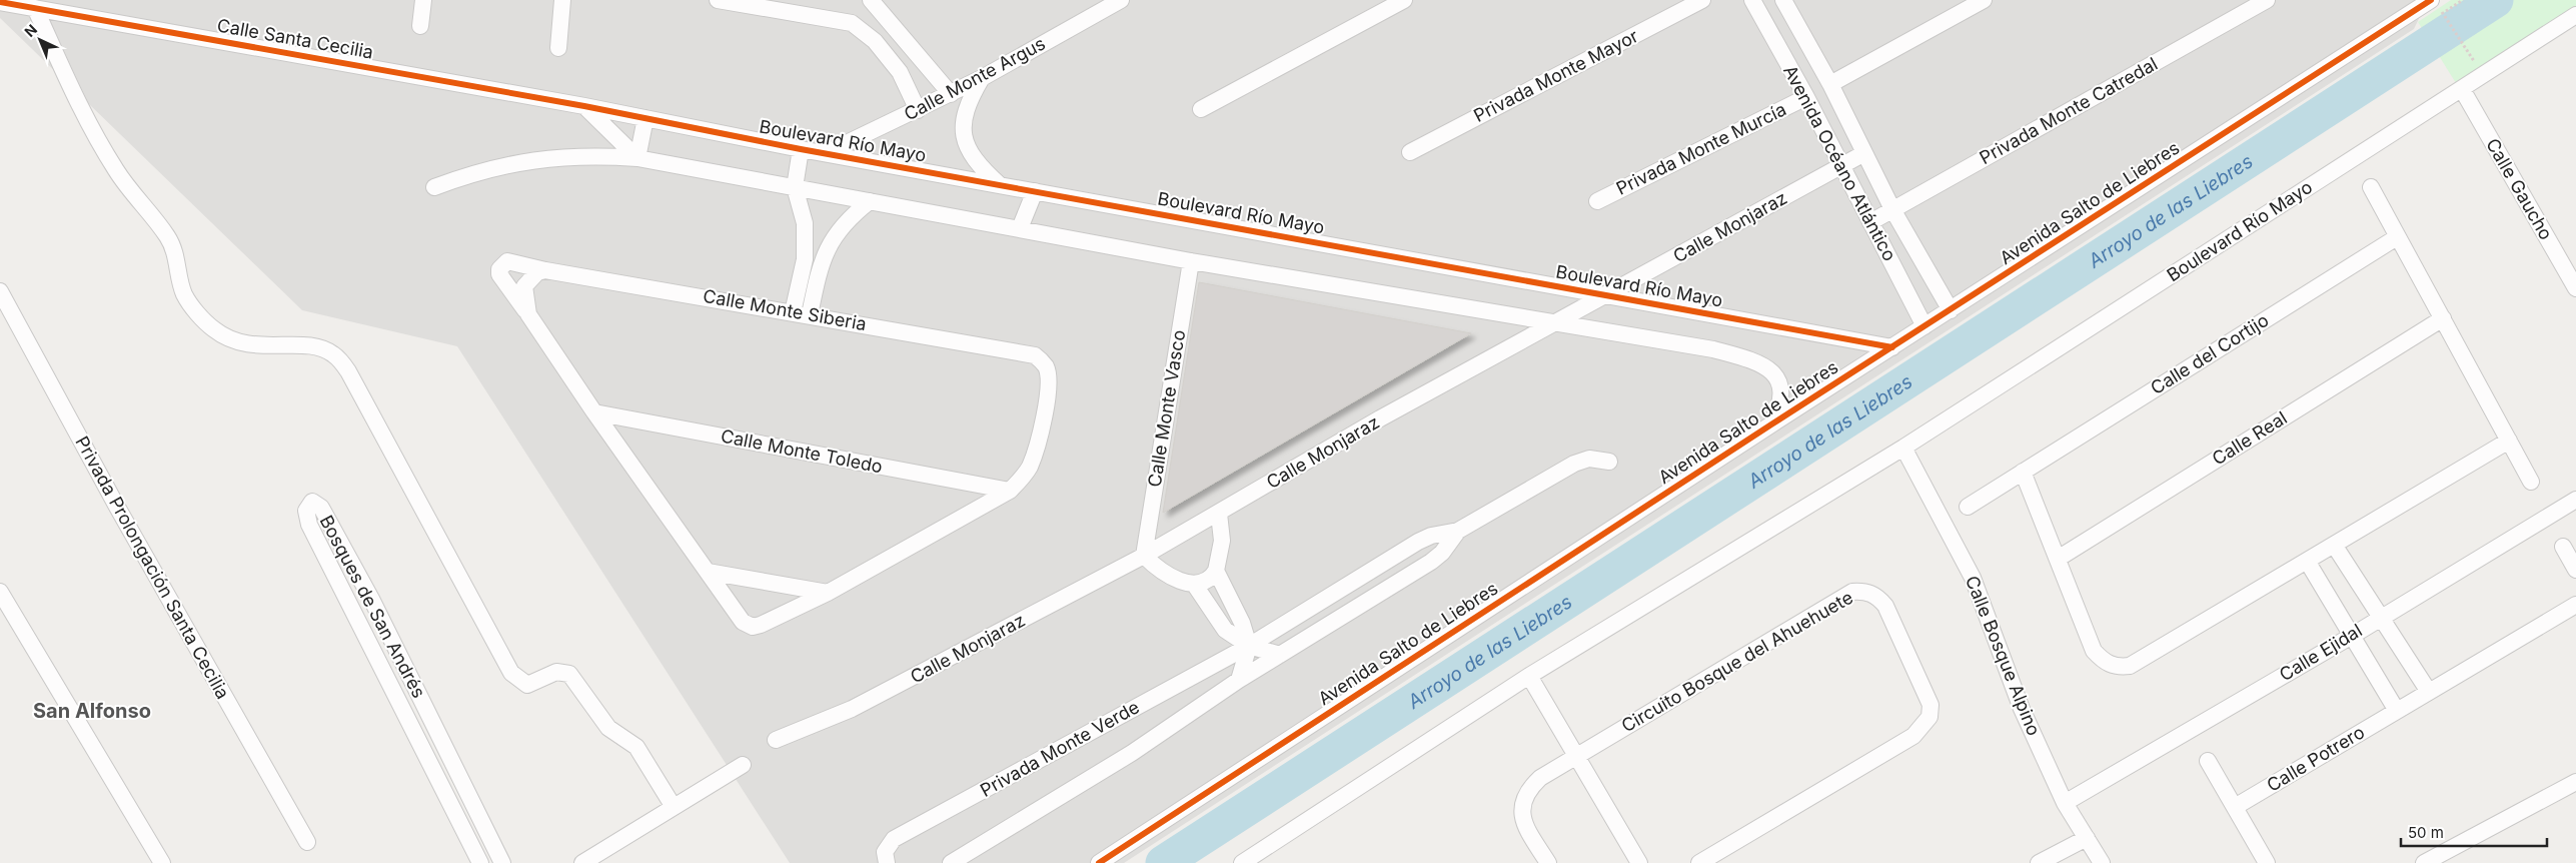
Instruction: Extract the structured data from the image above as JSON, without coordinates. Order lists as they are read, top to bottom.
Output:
{
  "streets": {
    "street": [
      "Calle Santa Cecilia",
      "Privada Monte Mayor",
      "Calle Monte Argus",
      "Privada Monte Catredal",
      "Boulevard Río Mayo",
      "Privada Monte Murcía",
      "Avenida Océano Atlántico",
      "Calle Gaucho",
      "Avenida Salto de Liebres",
      "Calle Monjaraz",
      "Calle Monte Siberia",
      "Calle del Cortijo",
      "Calle Monte Vasco",
      "Calle Real",
      "Calle Monte Toledo",
      "Privada Prolongación Santa Cecilia",
      "Bosques de San Andrés",
      "Calle Ejidal",
      "Calle Bosque Alpino",
      "Circuito Bosque del Ahuehuete",
      "Privada Monte Verde",
      "Calle Potrero"
    ]
  },
  "crossings": [
    ["Calle Santa Cecilia", "Boulevard Río Mayo"],
    ["Calle Monte Argus", "Boulevard Río Mayo"],
    ["Privada Monte Catredal", "Avenida Océano Atlántico"],
    ["Boulevard Río Mayo", "Calle Gaucho"],
    ["Boulevard Río Mayo", "Avenida Salto de Liebres"],
    ["Boulevard Río Mayo", "Calle Monjaraz"],
    ["Boulevard Río Mayo", "Calle Bosque Alpino"],
    ["Privada Monte Murcía", "Avenida Océano Atlántico"],
    ["Avenida Océano Atlántico", "Avenida Salto de Liebres"],
    ["Avenida Océano Atlántico", "Calle Monjaraz"],
    ["Calle Monjaraz", "Calle Monte Vasco"],
    ["Calle Monte Siberia", "Calle Monte Toledo"],
    ["Calle Ejidal", "Calle Bosque Alpino"]
  ],
  "districts": ["San Alfonso"],
  "water": ["Arroyo de las Liebres"],
  "scale_bar": "50 m",
  "north": "top left"
}
